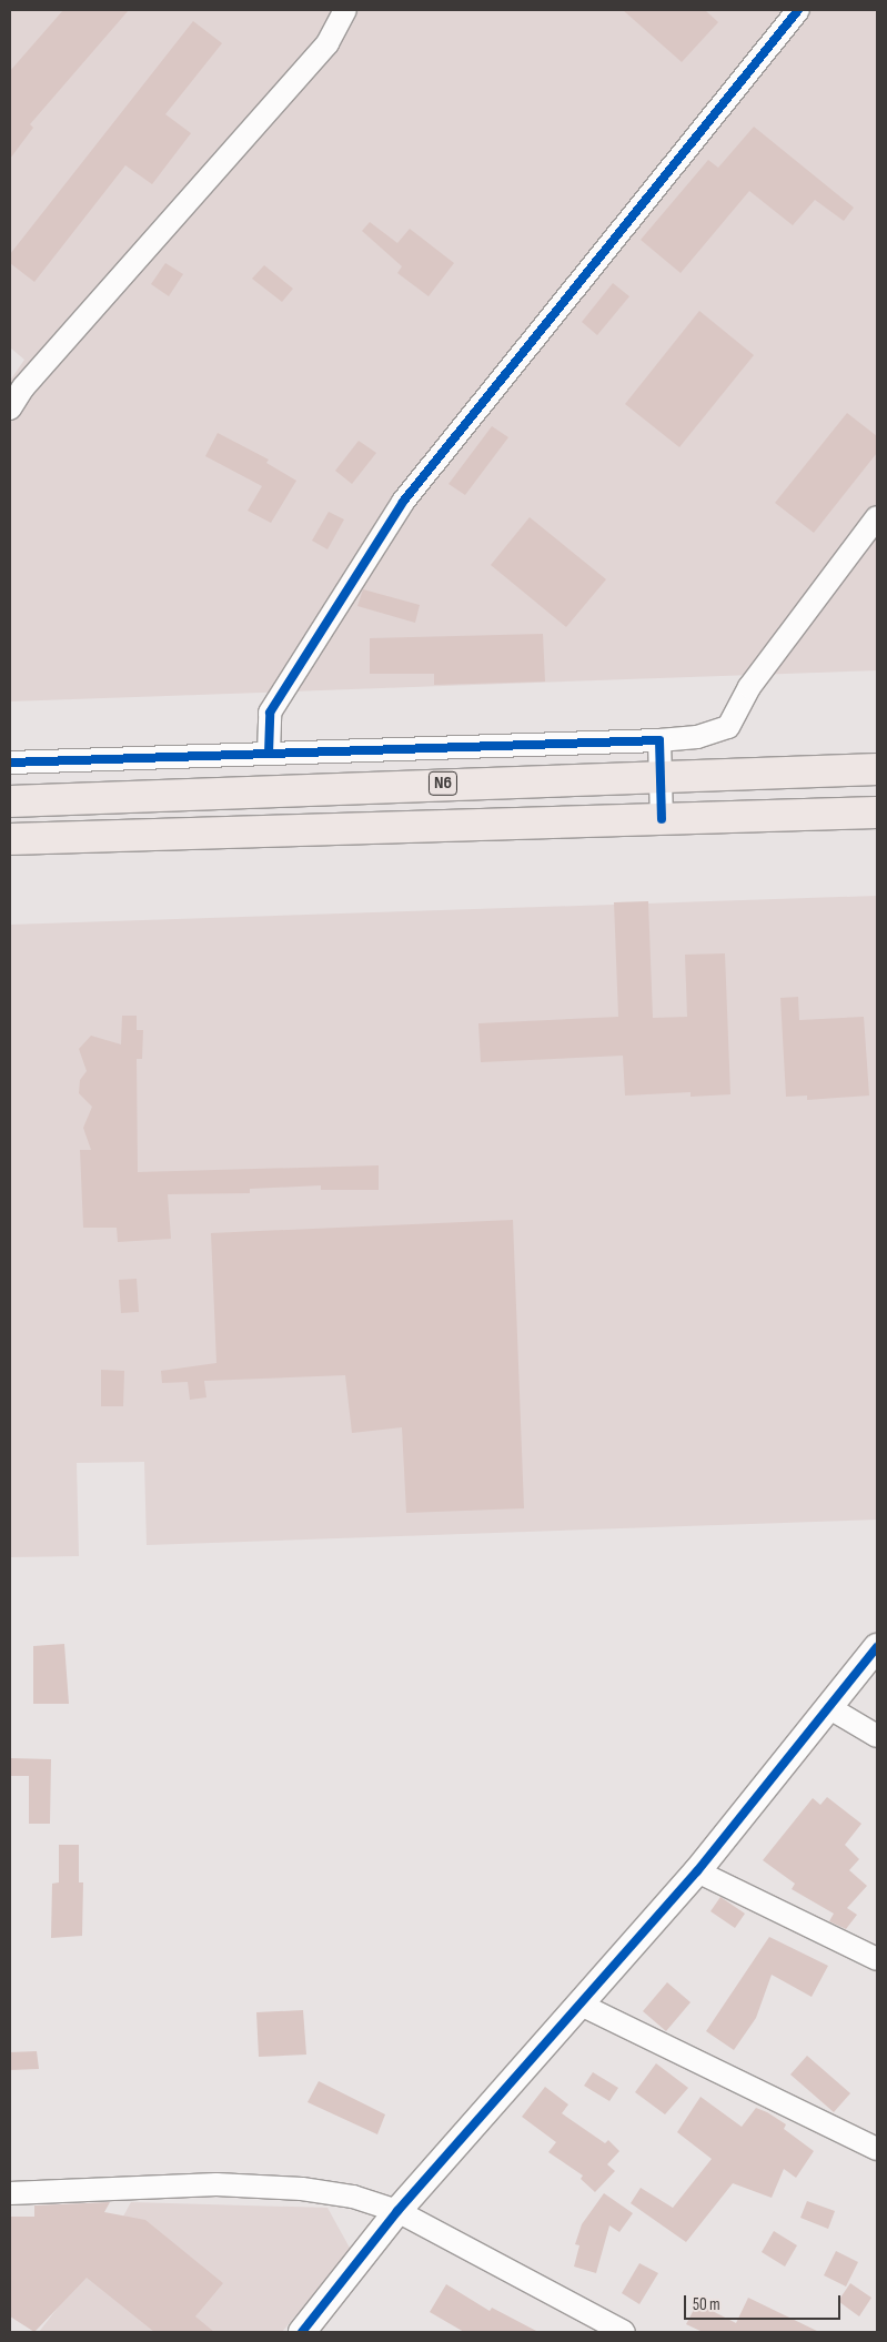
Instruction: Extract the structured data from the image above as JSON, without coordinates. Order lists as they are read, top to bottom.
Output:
{
  "streets": {
    "highway": ["N6"]
  },
  "scale_bar": "50 m"
}
